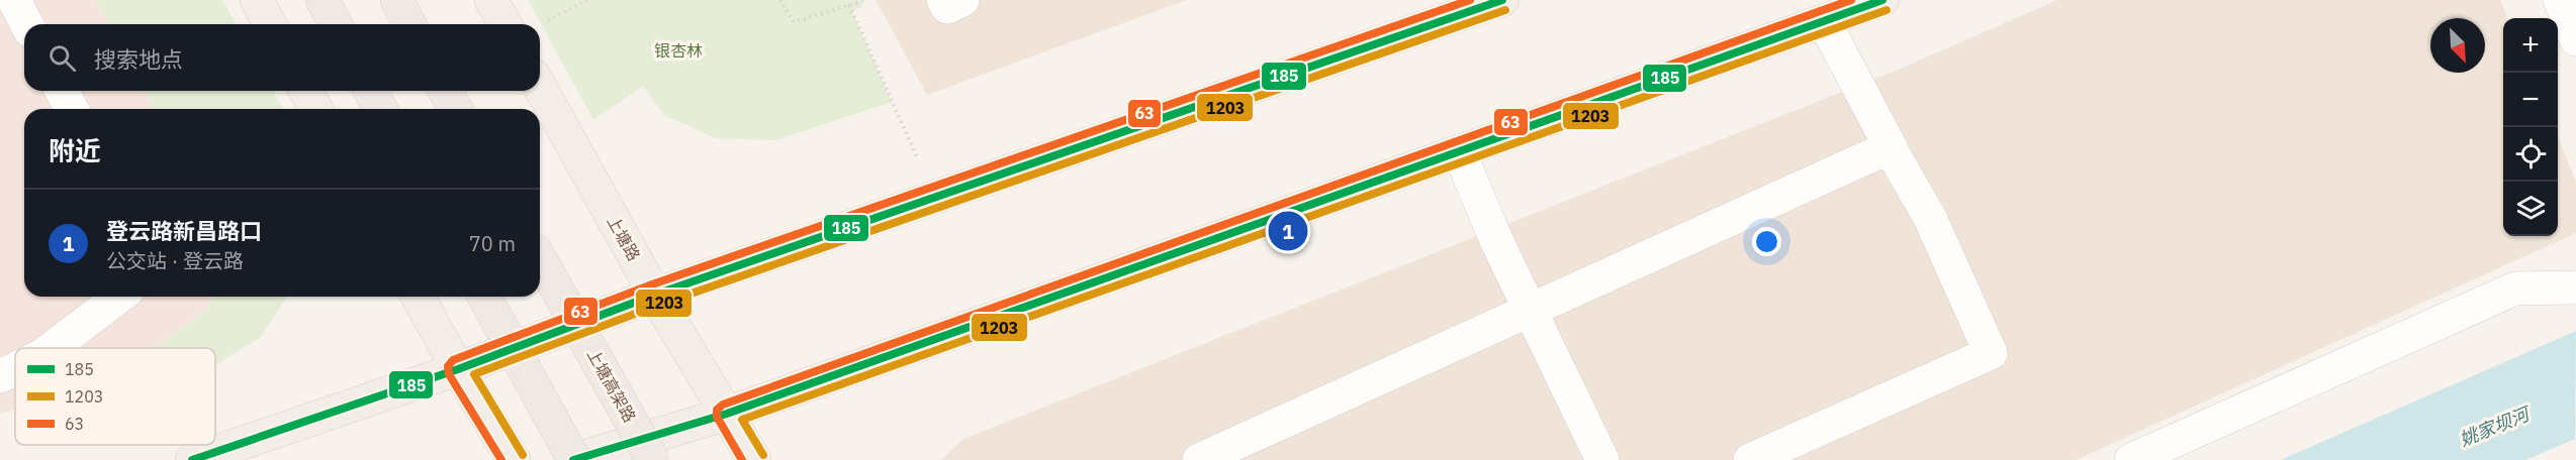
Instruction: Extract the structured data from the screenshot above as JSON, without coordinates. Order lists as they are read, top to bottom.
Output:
{
  "streets": {
    "highway": ["上塘高架路"],
    "main road": ["上塘路"]
  },
  "water": ["姚家坝河"],
  "parks": ["银杏林"],
  "lines": ["transit line 185", "transit line 63", "transit line 1203"],
  "legend": ["185", "1203", "63"],
  "north": "bottom right",
  "page": {
    "map_buttons": ["+", "−"],
    "search": "搜索地点",
    "heading": "附近",
    "list": [
      {
        "mark": "1",
        "name": "登云路新昌路口",
        "note": "公交站 · 登云路",
        "value": "70 m"
      }
    ],
    "pins": "1"
  }
}
